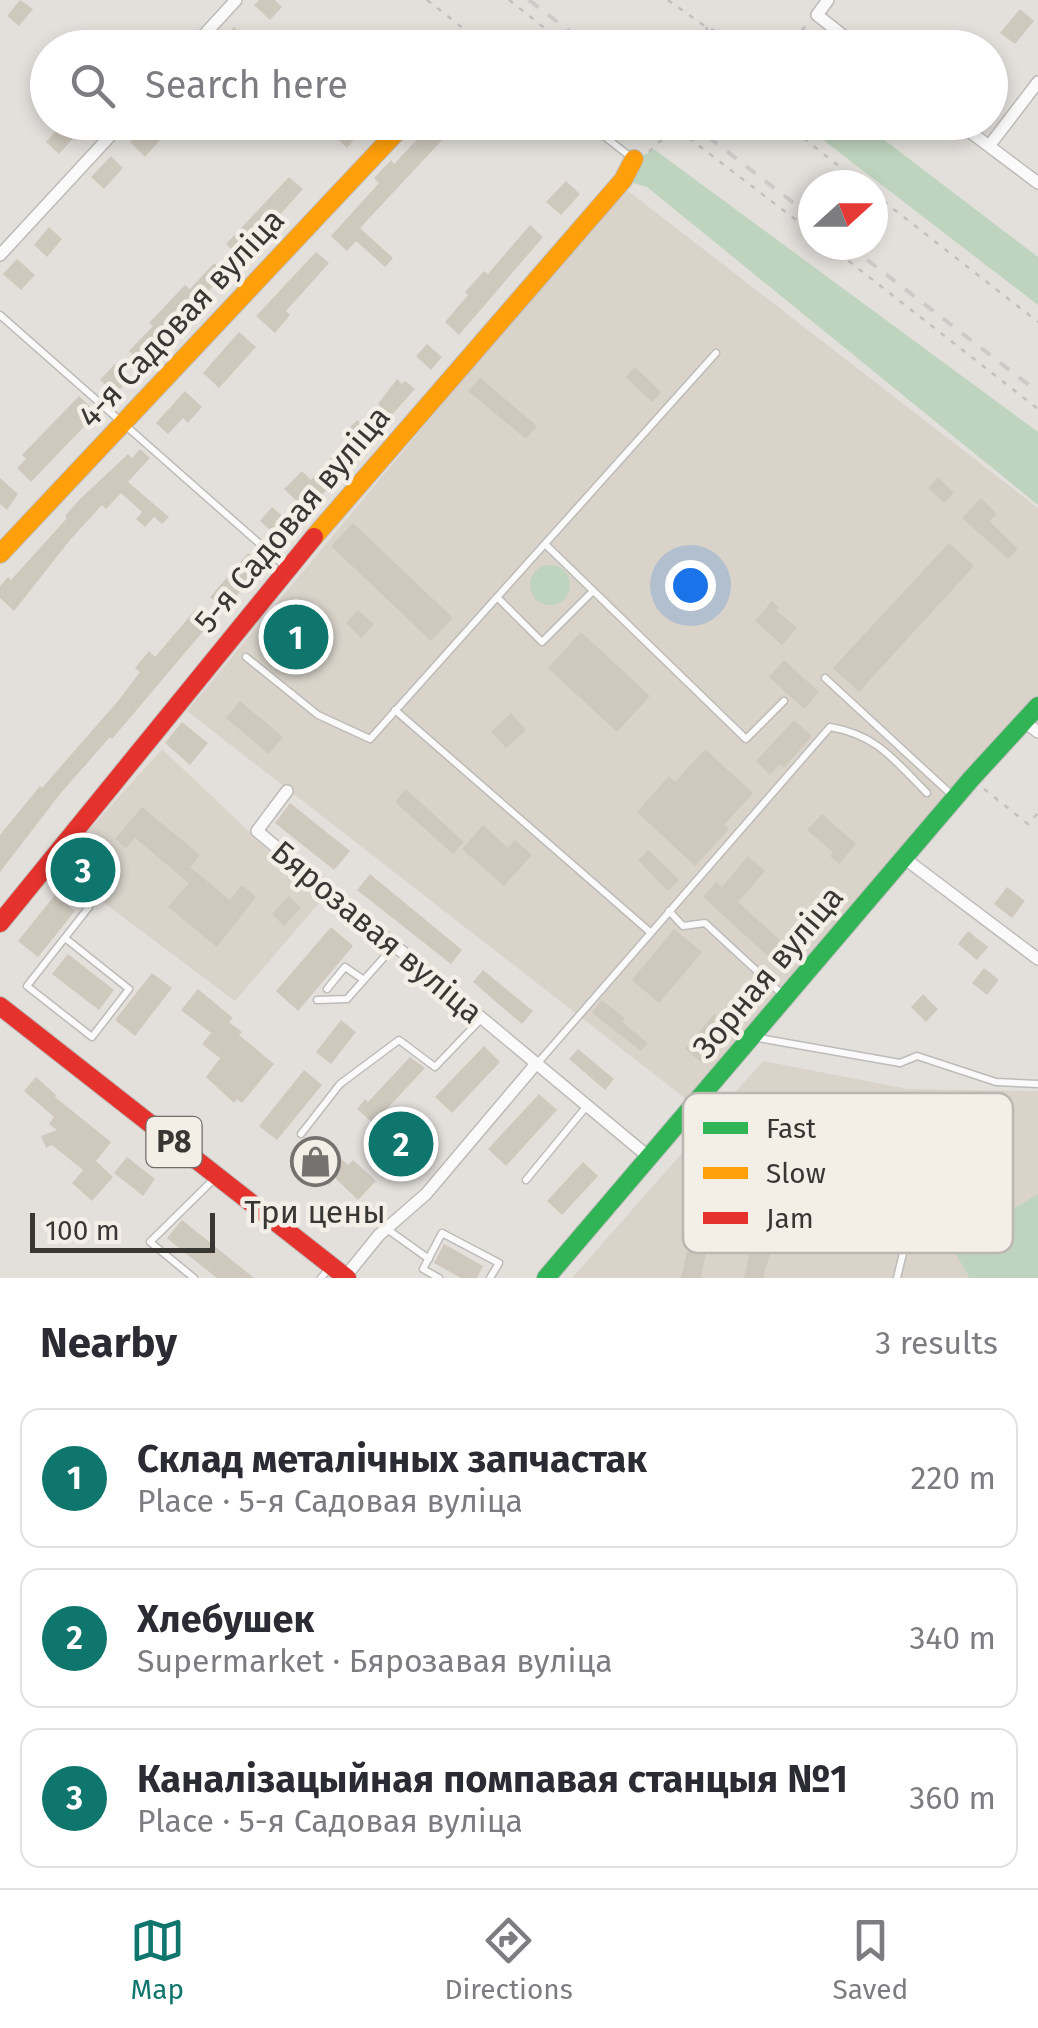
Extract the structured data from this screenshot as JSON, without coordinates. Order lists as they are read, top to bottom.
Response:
{
  "streets": {
    "street": [
      "4-я Садовая вуліца",
      "5-я Садовая вуліца",
      "Бярозавая вуліца",
      "Зорная вуліца",
      "Р8"
    ]
  },
  "crossings": [
    ["Бярозавая вуліца", "Зорная вуліца"]
  ],
  "places": {
    "shop": ["Три цены"]
  },
  "legend": ["Fast", "Slow", "Jam"],
  "scale_bar": "100 m",
  "north": "right",
  "page": {
    "search": "Search here",
    "pins": ["1", "3", "2"],
    "scale": "100 m",
    "heading": ["Nearby", "3 results"],
    "list": [
      {
        "mark": "1",
        "name": "Склад металічных запчастак",
        "note": "Place · 5-я Садовая вуліца",
        "value": "220 m"
      },
      {
        "mark": "2",
        "name": "Хлебушек",
        "note": "Supermarket · Бярозавая вуліца",
        "value": "340 m"
      },
      {
        "mark": "3",
        "name": "Каналізацыйная помпавая станцыя №1",
        "note": "Place · 5-я Садовая вуліца",
        "value": "360 m"
      }
    ],
    "nav": ["Map", "Directions", "Saved"]
  }
}
